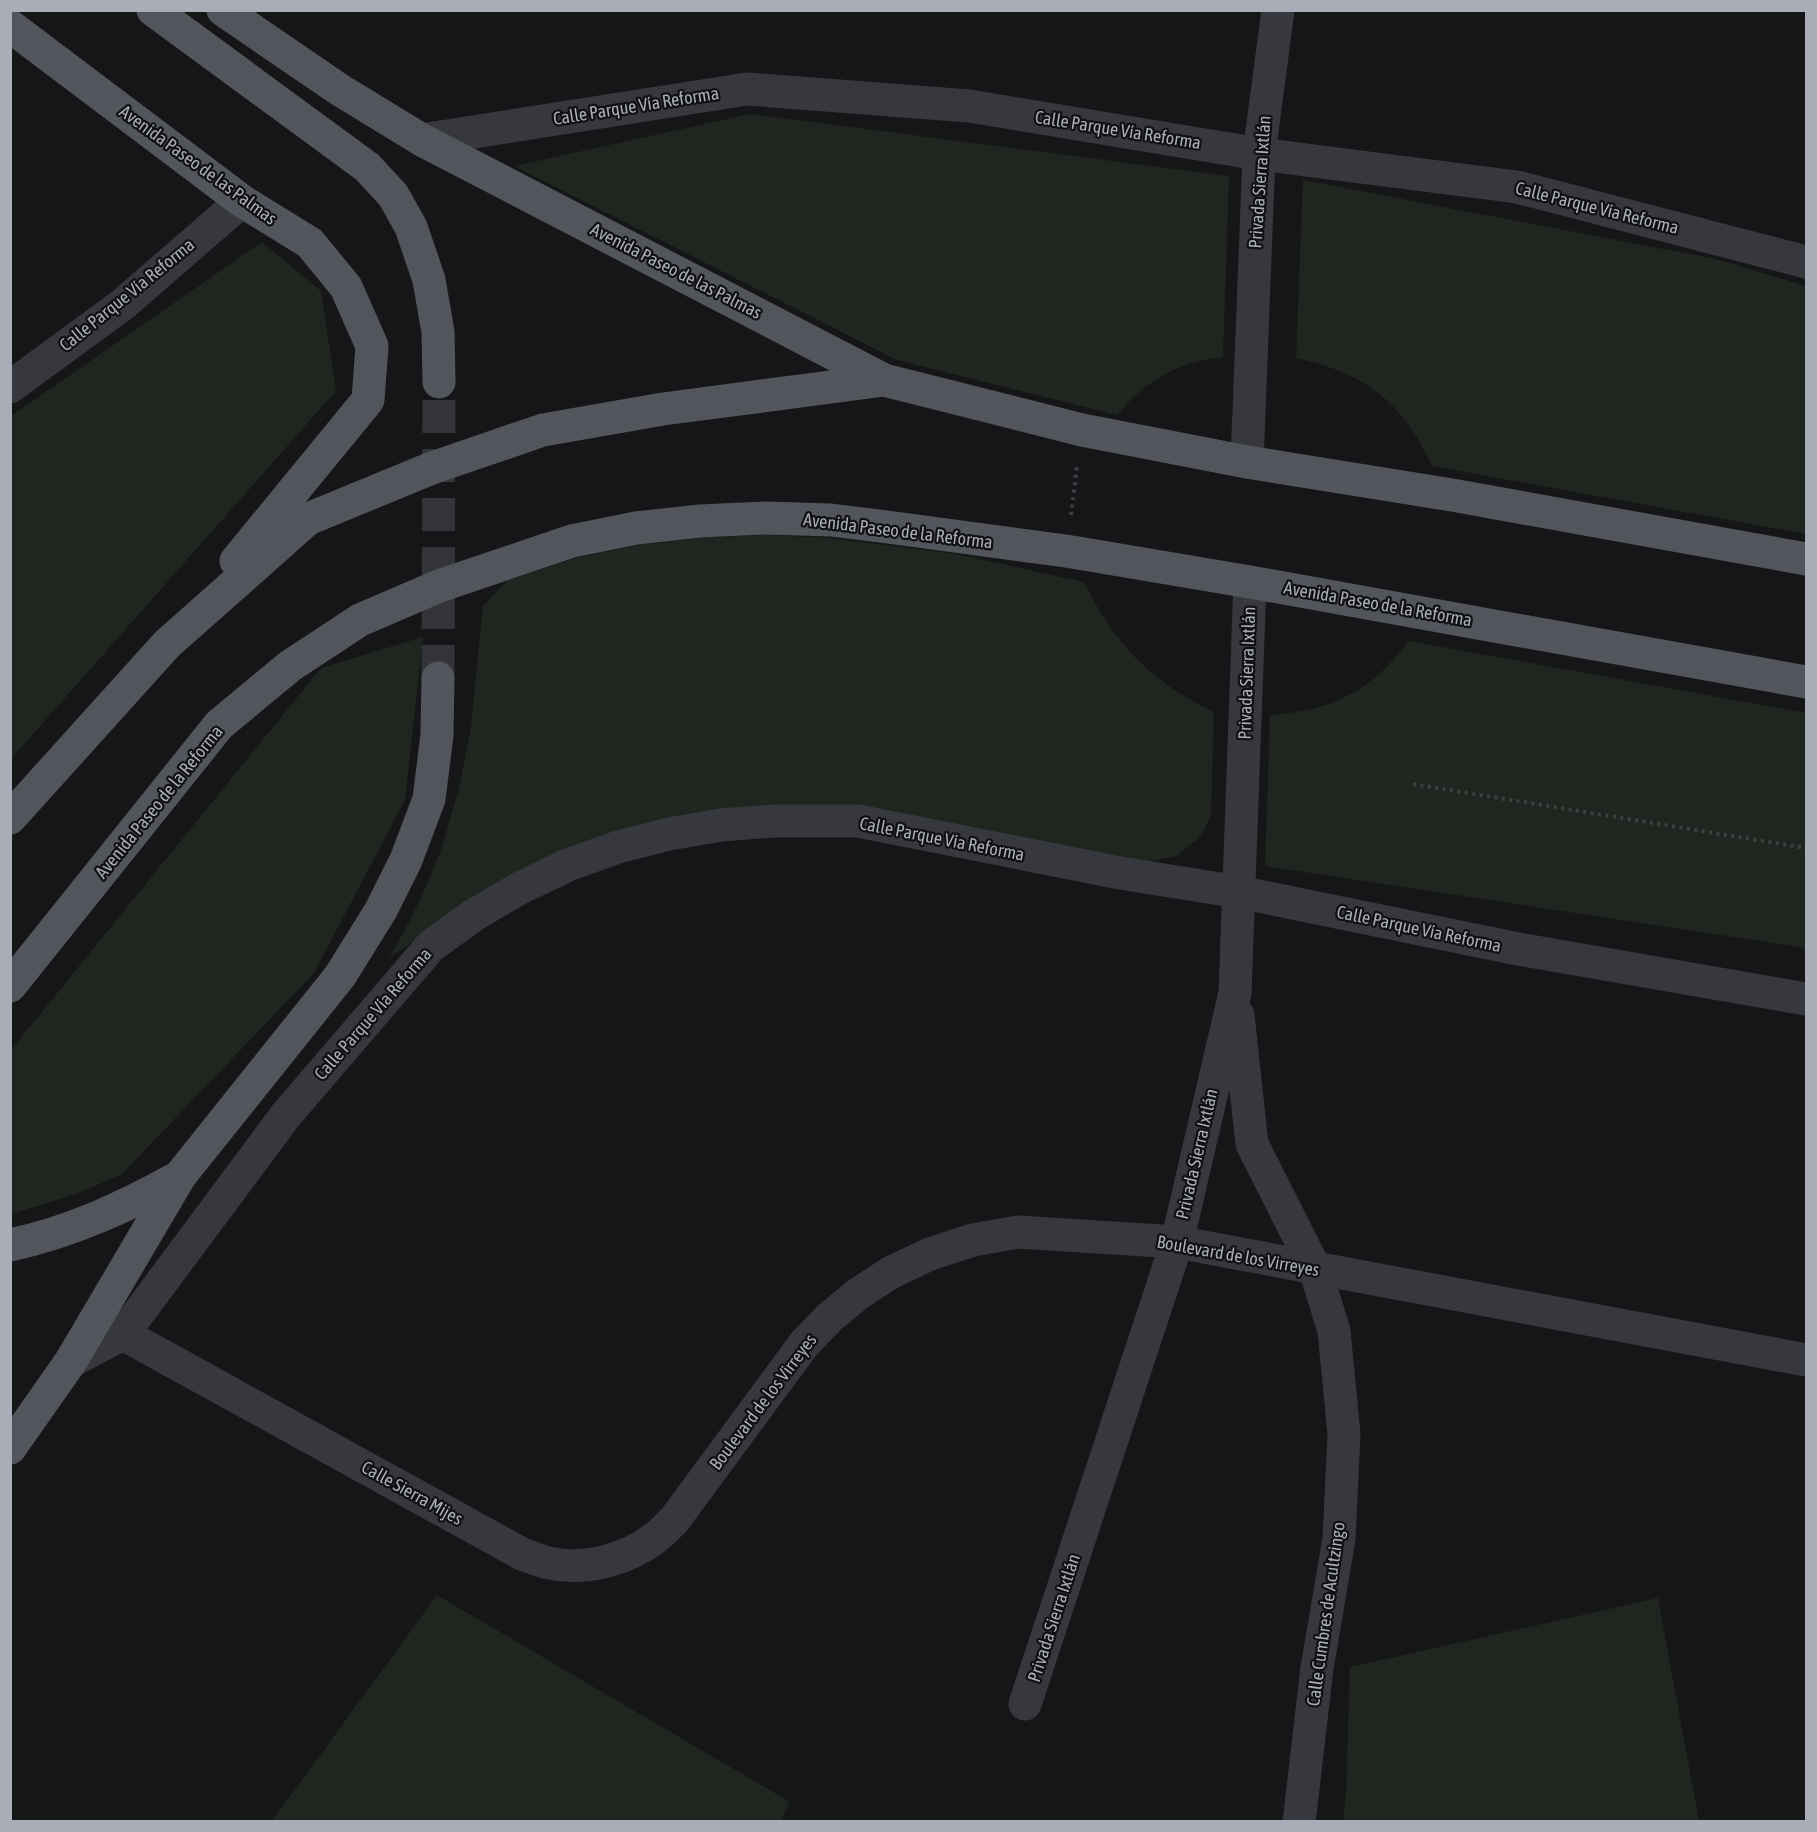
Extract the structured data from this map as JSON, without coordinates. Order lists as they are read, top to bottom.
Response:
{
  "streets": {
    "main road": ["Avenida Paseo de las Palmas", "Avenida Paseo de la Reforma"],
    "street": [
      "Calle Parque Vía Reforma",
      "Privada Sierra Ixtlán",
      "Boulevard de los Virreyes",
      "Calle Sierra Mijes",
      "Calle Cumbres de Acultzingo"
    ]
  },
  "crossings": [
    ["Calle Parque Vía Reforma", "Avenida Paseo de las Palmas"],
    ["Calle Parque Vía Reforma", "Privada Sierra Ixtlán"],
    ["Calle Parque Vía Reforma", "Calle Sierra Mijes"],
    ["Privada Sierra Ixtlán", "Avenida Paseo de la Reforma"],
    ["Privada Sierra Ixtlán", "Boulevard de los Virreyes"],
    ["Privada Sierra Ixtlán", "Calle Cumbres de Acultzingo"],
    ["Boulevard de los Virreyes", "Calle Sierra Mijes"],
    ["Boulevard de los Virreyes", "Calle Cumbres de Acultzingo"]
  ]
}
